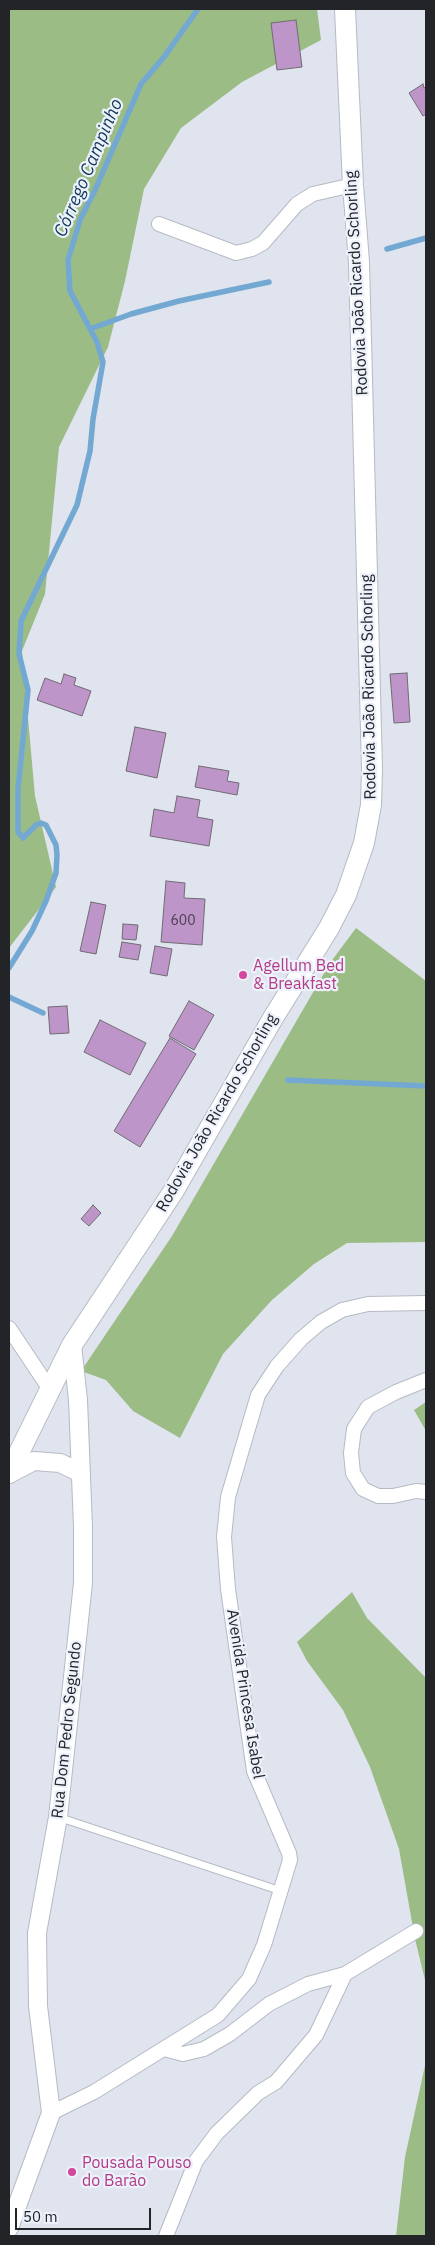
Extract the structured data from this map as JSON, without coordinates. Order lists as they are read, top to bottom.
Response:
{
  "streets": {
    "main road": ["Rodovia João Ricardo Schorling"],
    "street": ["Avenida Princesa Isabel", "Rua Dom Pedro Segundo"]
  },
  "crossings": [
    ["Rodovia João Ricardo Schorling", "Rua Dom Pedro Segundo"],
    ["Avenida Princesa Isabel", "Rua Dom Pedro Segundo"]
  ],
  "water": ["Córrego Campinho"],
  "places": ["Agellum Bed & Breakfast", "Pousada Pouso do Barão"],
  "house_numbers": ["600"],
  "scale_bar": "50 m"
}
